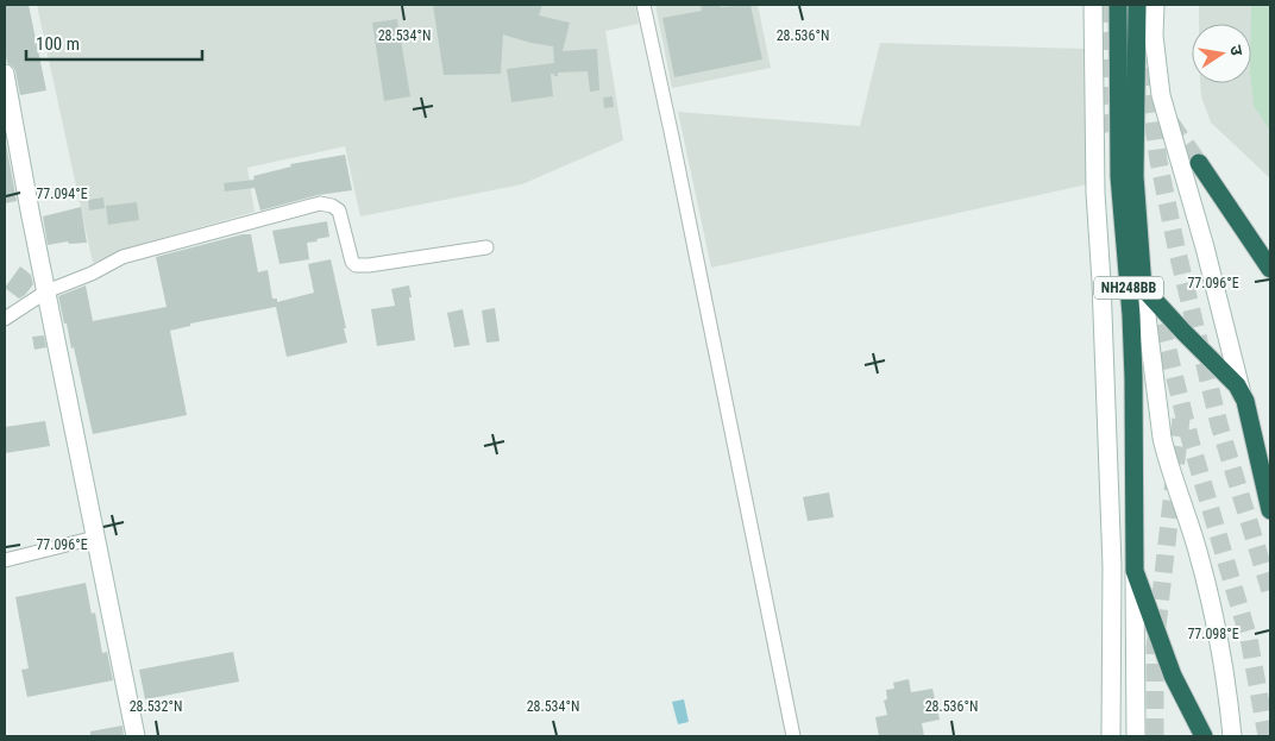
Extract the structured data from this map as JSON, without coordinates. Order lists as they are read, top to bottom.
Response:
{
  "streets": {
    "highway": ["NH248BB"]
  },
  "scale_bar": "100 m",
  "north": "right",
  "coordinates": [
    "28.534°N",
    "28.536°N",
    "77.094°E",
    "77.096°E",
    "77.098°E",
    "28.532°N"
  ]
}
